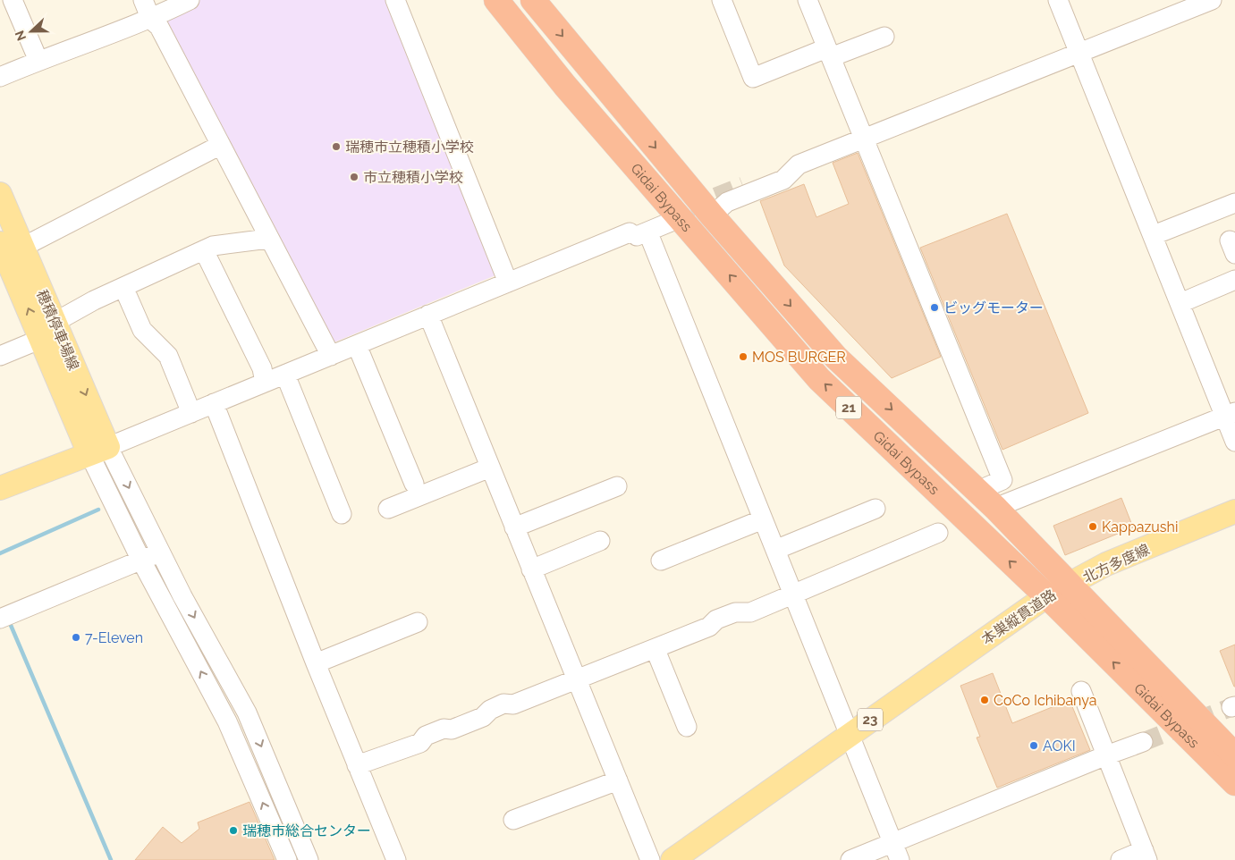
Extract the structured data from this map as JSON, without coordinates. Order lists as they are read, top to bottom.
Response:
{
  "streets": {
    "highway": ["Gidai Bypass", "21"],
    "main road": [
      "穂積停車場線",
      "北方多度線",
      "本巣縦貫道路",
      "23"
    ]
  },
  "crossings": [
    ["Gidai Bypass", "北方多度線"],
    ["Gidai Bypass", "本巣縦貫道路"],
    ["北方多度線", "本巣縦貫道路"]
  ],
  "places": [
    "瑞穂市立穂積小学校",
    "市立穂積小学校",
    "ビッグモーター",
    "MOS BURGER",
    "Kappazushi",
    "7-Eleven",
    "CoCo Ichibanya",
    "AOKI",
    "瑞穂市総合センター"
  ],
  "north": "left"
}
